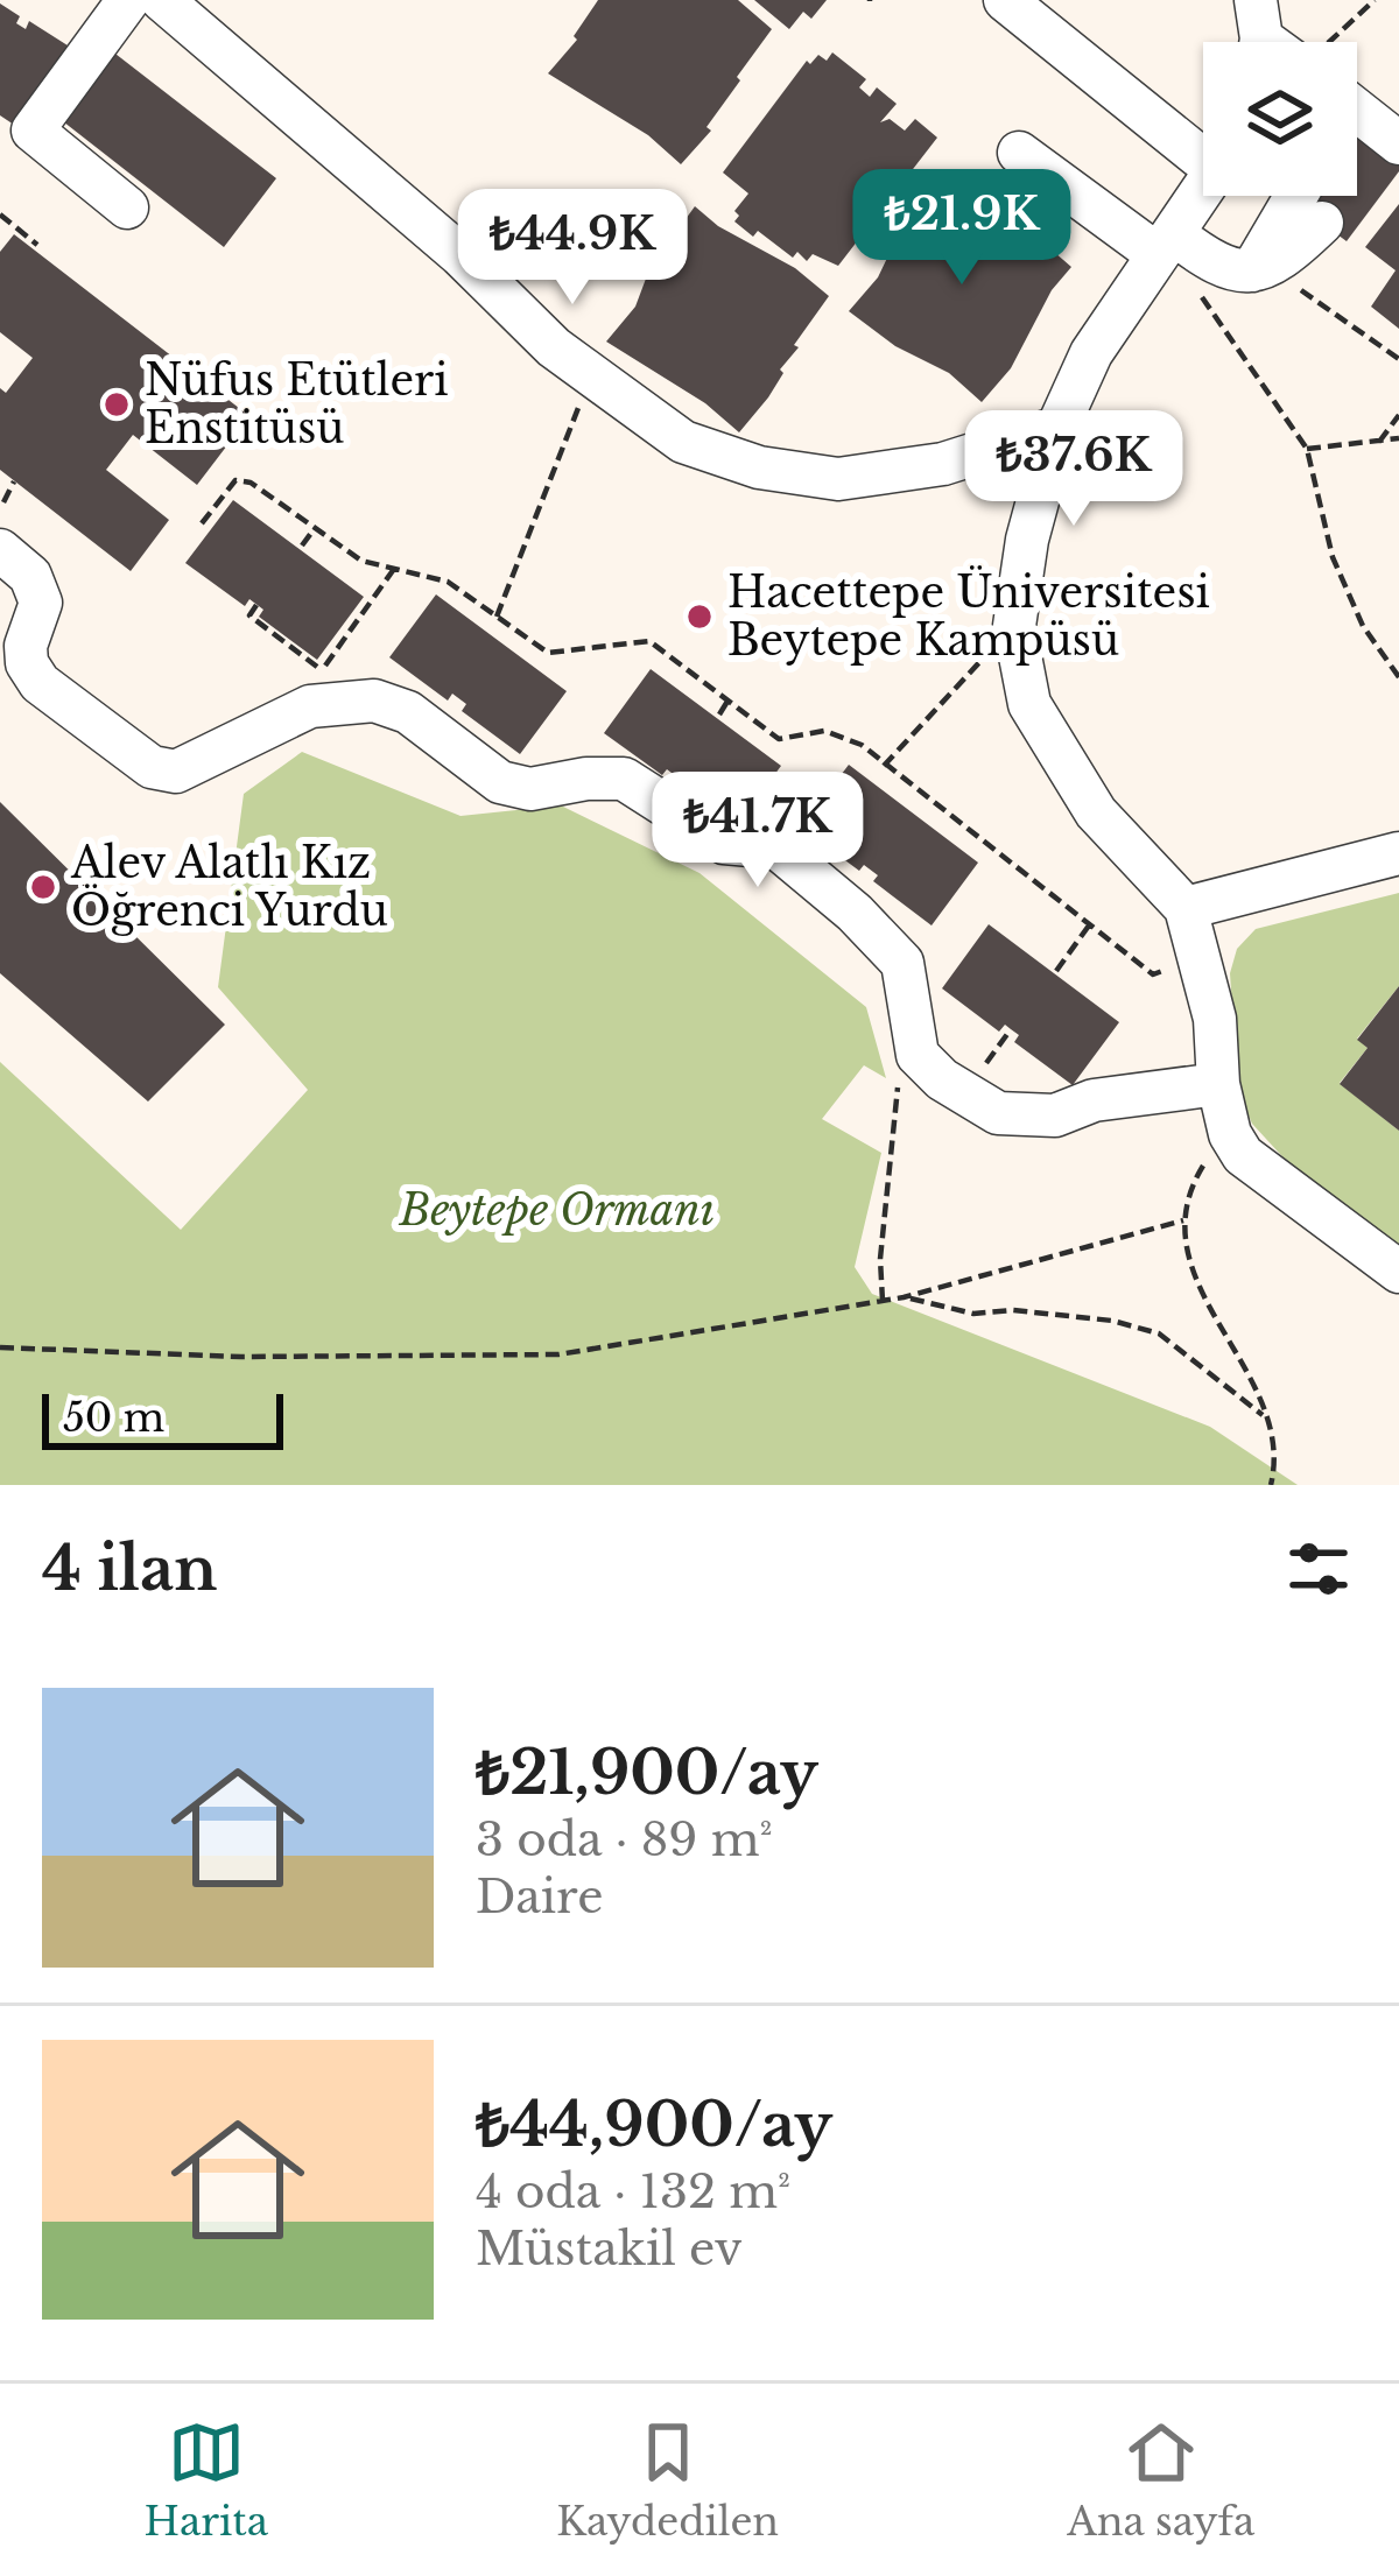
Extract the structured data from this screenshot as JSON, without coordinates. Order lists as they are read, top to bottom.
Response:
{
  "parks": ["Beytepe Ormanı"],
  "places": ["Nüfus Etütleri Enstitüsü", "Hacettepe Üniversitesi Beytepe Kampüsü", "Alev Alatlı Kız Öğrenci Yurdu"],
  "scale_bar": "50 m",
  "page": {
    "price": [
      "₺21.9K",
      "₺44.9K",
      "₺37.6K",
      "₺41.7K"
    ],
    "scale": "50 m",
    "heading": "4 ilan",
    "list": [
      {
        "name": "₺21,900/ay",
        "note": "3 oda · 89 m² · Daire"
      },
      {
        "name": "₺44,900/ay",
        "note": "4 oda · 132 m² · Müstakil ev"
      }
    ],
    "tabs": ["Harita", "Kaydedilen", "Ana sayfa"]
  }
}
